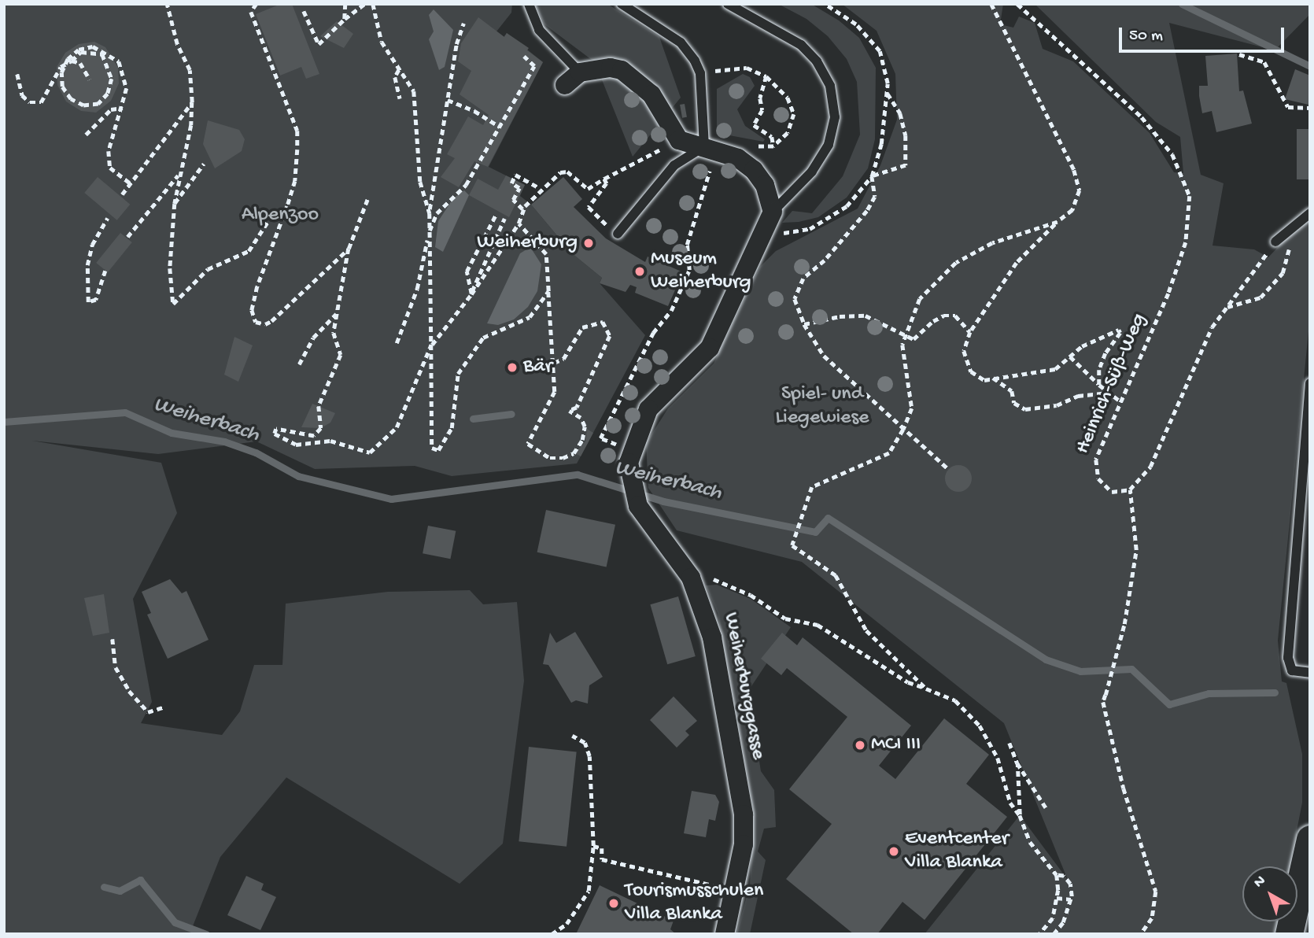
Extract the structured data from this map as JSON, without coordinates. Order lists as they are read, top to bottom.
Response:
{
  "streets": {
    "street": ["Weiherburggasse"],
    "path": ["Heinrich-Süß-Weg"]
  },
  "water": ["Weiherbach"],
  "parks": ["Alpenzoo", "Spiel- und Liegewiese"],
  "places": [
    "Weiherburg",
    "Museum Weiherburg",
    "Bär",
    "MCI III",
    "Eventcenter Villa Blanka",
    "Tourismusschulen Villa Blanka"
  ],
  "scale_bar": "50 m",
  "north": "top left"
}
